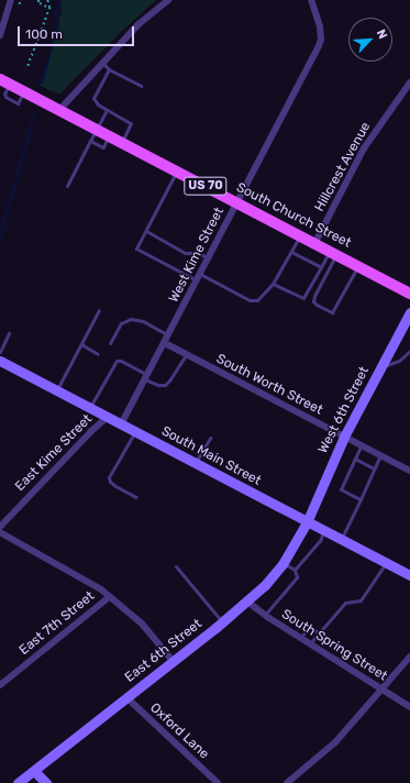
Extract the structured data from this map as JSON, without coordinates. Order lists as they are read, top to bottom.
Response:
{
  "streets": {
    "main road": ["US 70", "South Church Street"],
    "street": [
      "Hillcrest Avenue",
      "West Kime Street",
      "South Worth Street",
      "West 6th Street",
      "East Kime Street",
      "South Main Street",
      "East 7th Street",
      "South Spring Street",
      "East 6th Street",
      "Oxford Lane"
    ]
  },
  "crossings": [
    ["Hillcrest Avenue", "South Church Street"],
    ["South Church Street", "West Kime Street"],
    ["West Kime Street", "South Worth Street"],
    ["West Kime Street", "South Main Street"],
    ["South Worth Street", "West 6th Street"],
    ["West 6th Street", "South Main Street"],
    ["West 6th Street", "East 6th Street"],
    ["East Kime Street", "South Main Street"],
    ["South Main Street", "East 6th Street"],
    ["South Spring Street", "East 6th Street"],
    ["East 6th Street", "Oxford Lane"]
  ],
  "scale_bar": "100 m",
  "north": "top right"
}
